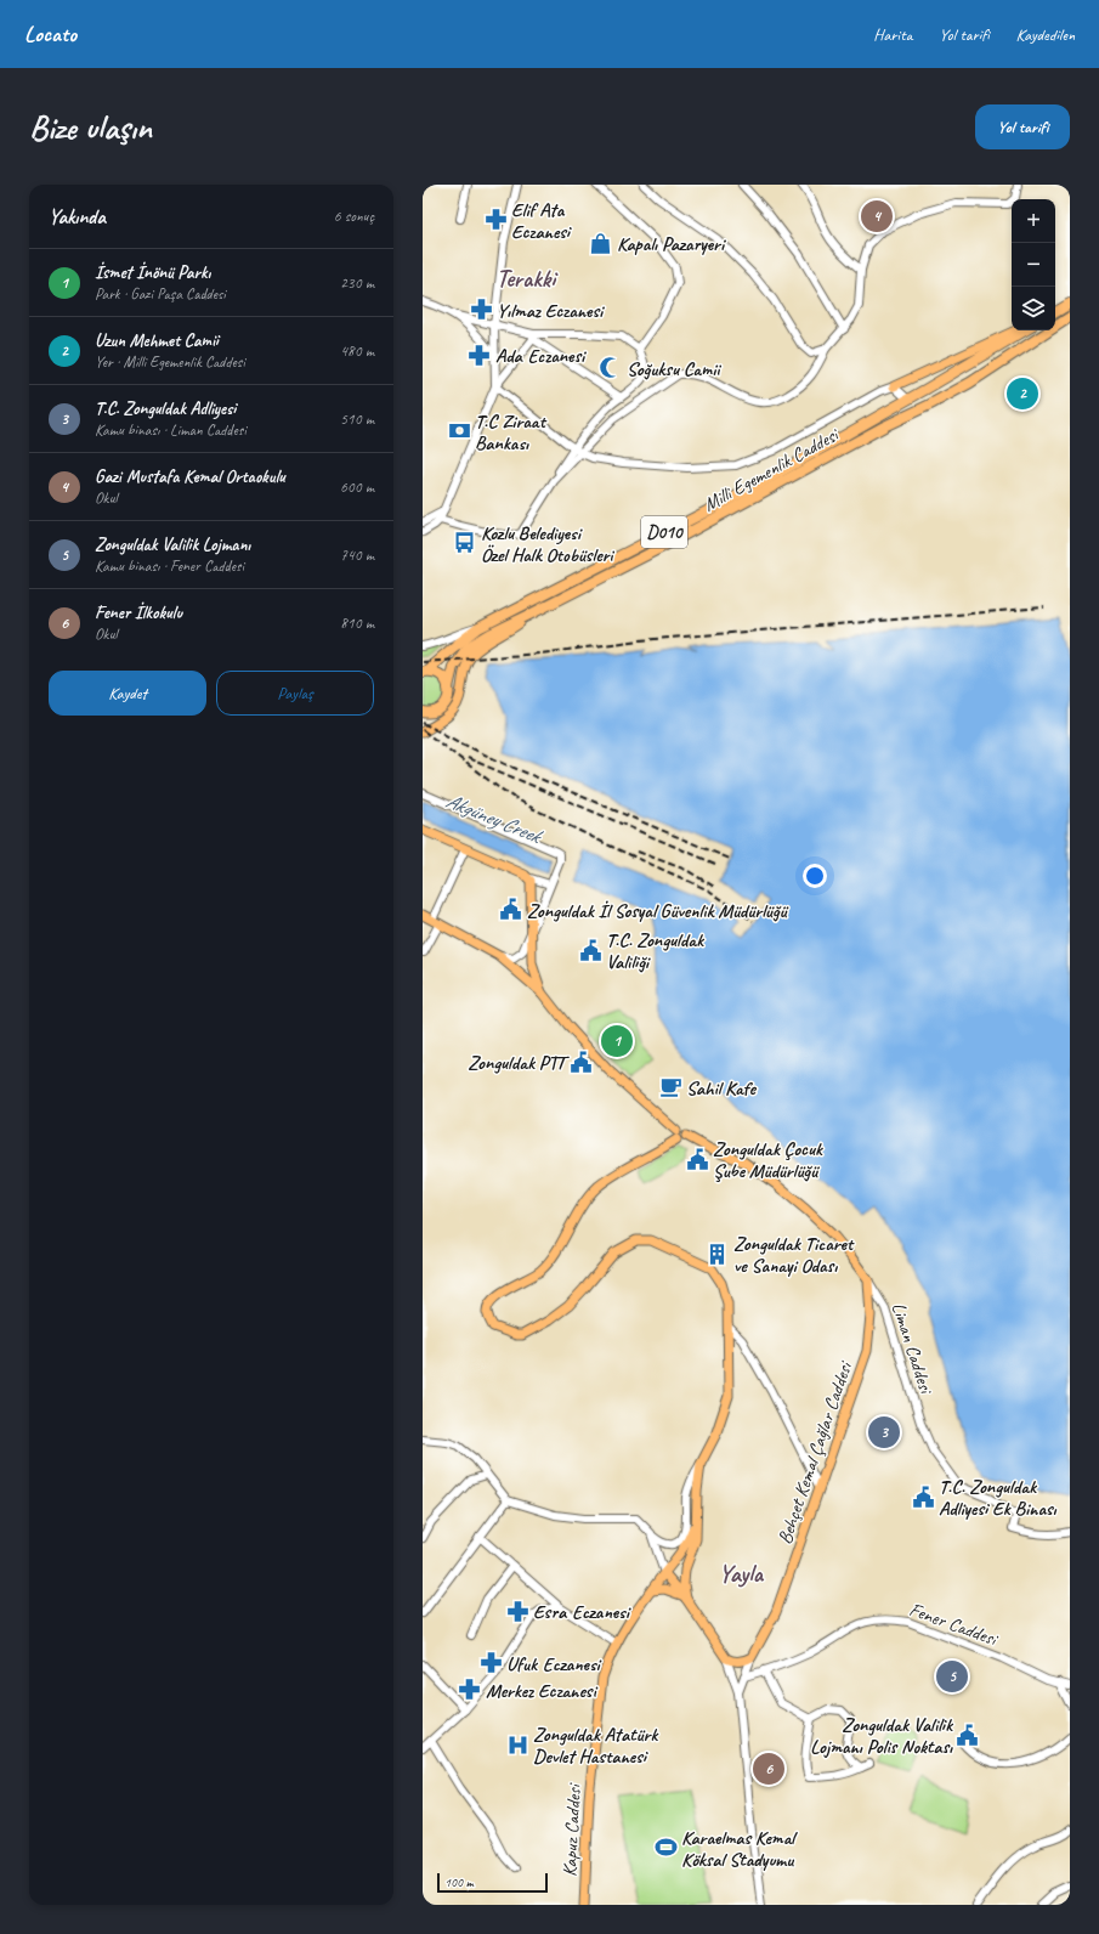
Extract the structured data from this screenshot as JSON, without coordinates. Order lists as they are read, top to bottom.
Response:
{
  "streets": {
    "highway": ["Milli Egemenlik Caddesi", "D010"],
    "main road": ["Liman Caddesi", "Behçet Kemal Çağlar Caddesi", "Kapuz Caddesi"],
    "street": ["Fener Caddesi"]
  },
  "crossings": [
    ["Liman Caddesi", "Behçet Kemal Çağlar Caddesi"]
  ],
  "districts": ["Terakki", "Yayla"],
  "water": ["Akgüney Creek"],
  "places": {
    "pharmacy": [
      "Elif Ata Eczanesi",
      "Yılmaz Eczanesi",
      "Ada Eczanesi",
      "Esra Eczanesi",
      "Ufuk Eczanesi",
      "Merkez Eczanesi"
    ],
    "shop": ["Kapalı Pazaryeri"],
    "mosque": ["Soğuksu Camii"],
    "bank": ["T.C Ziraat Bankası"],
    "bus stop": ["Kozlu Belediyesi Özel Halk Otobüsleri"],
    "public building": [
      "Zonguldak İl Sosyal Güvenlik Müdürlüğü",
      "T.C. Zonguldak Valiliği",
      "Zonguldak PTT",
      "Zonguldak Çocuk Şube Müdürlüğü",
      "T.C. Zonguldak Adliyesi Ek Binası",
      "Zonguldak Valilik Lojmanı Polis Noktası"
    ],
    "cafe": ["Sahil Kafe"],
    "building": ["Zonguldak Ticaret ve Sanayi Odası"],
    "hospital": ["Zonguldak Atatürk Devlet Hastanesi"],
    "sports": ["Karaelmas Kemal Köksal Stadyumu"]
  },
  "scale_bar": "100 m",
  "page": {
    "header": "Locato",
    "nav": ["Harita", "Yol tarifi", "Kaydedilen"],
    "buttons": [
      "Yol tarifi",
      ["Kaydet", "Paylaş"]
    ],
    "title": "Bize ulaşın",
    "heading": ["Yakında", "6 sonuç"],
    "pins": [
      "4",
      "2",
      "1",
      "3",
      "5",
      "6"
    ],
    "map_buttons": ["+", "−"],
    "list": [
      {
        "mark": "1",
        "name": "İsmet İnönü Parkı",
        "note": "Park · Gazi Paşa Caddesi",
        "value": "230 m"
      },
      {
        "mark": "2",
        "name": "Uzun Mehmet Camii",
        "note": "Yer · Milli Egemenlik Caddesi",
        "value": "480 m"
      },
      {
        "mark": "3",
        "name": "T.C. Zonguldak Adliyesi",
        "note": "Kamu binası · Liman Caddesi",
        "value": "510 m"
      },
      {
        "mark": "4",
        "name": "Gazi Mustafa Kemal Ortaokulu",
        "note": "Okul",
        "value": "600 m"
      },
      {
        "mark": "5",
        "name": "Zonguldak Valilik Lojmanı",
        "note": "Kamu binası · Fener Caddesi",
        "value": "740 m"
      },
      {
        "mark": "6",
        "name": "Fener İlkokulu",
        "note": "Okul",
        "value": "810 m"
      }
    ],
    "scale": "100 m"
  }
}
